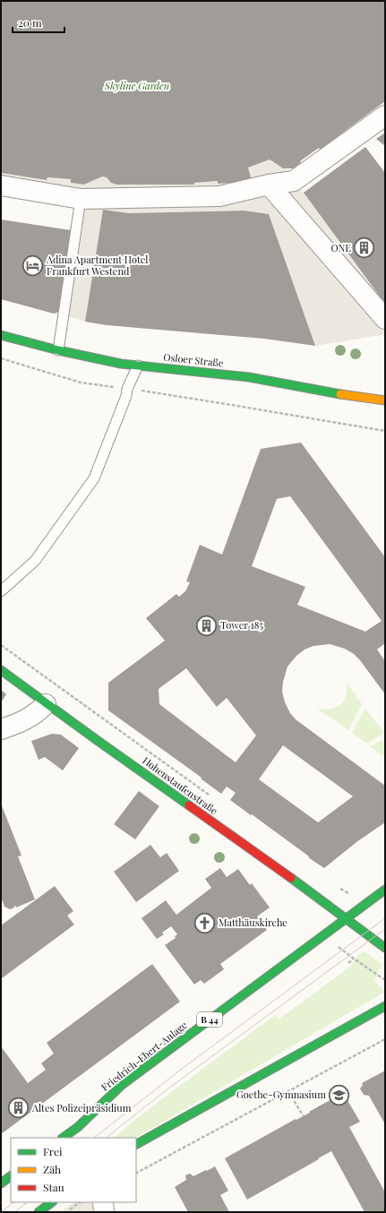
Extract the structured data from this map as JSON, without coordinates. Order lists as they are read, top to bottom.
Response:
{
  "streets": {
    "main road": [
      "Osloer Straße",
      "Hohenstaufenstraße",
      "B 44",
      "Friedrich-Ebert-Anlage"
    ]
  },
  "crossings": [
    ["Hohenstaufenstraße", "Friedrich-Ebert-Anlage"]
  ],
  "parks": ["Skyline Garden"],
  "places": {
    "building": ["ONE", "Tower 185", "Altes Polizeipräsidium"],
    "hotel": ["Adina Apartment Hotel Frankfurt Westend"],
    "church": ["Matthäuskirche"],
    "school or university": ["Goethe-Gymnasium"]
  },
  "legend": ["Frei", "Zäh", "Stau"],
  "scale_bar": "20 m"
}
